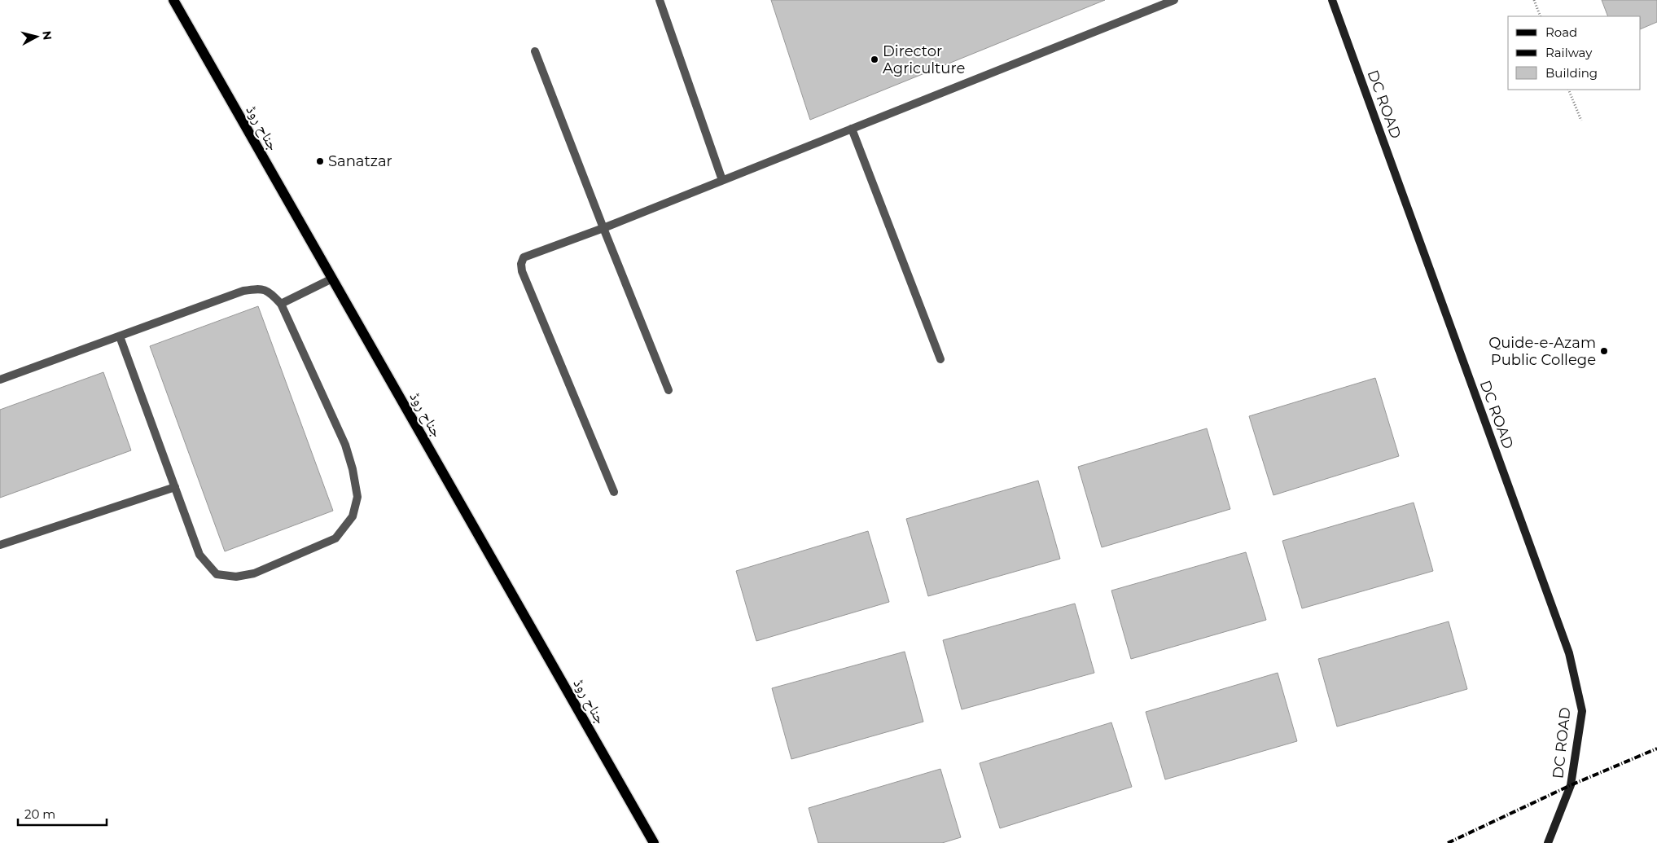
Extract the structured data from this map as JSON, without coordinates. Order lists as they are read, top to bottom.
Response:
{
  "streets": {
    "main road": ["DC ROAD", "جناح روڈ"]
  },
  "places": ["Director Agriculture", "Sanatzar", "Quide-e-Azam Public College"],
  "legend": ["Road", "Railway", "Building"],
  "scale_bar": "20 m",
  "north": "right"
}
